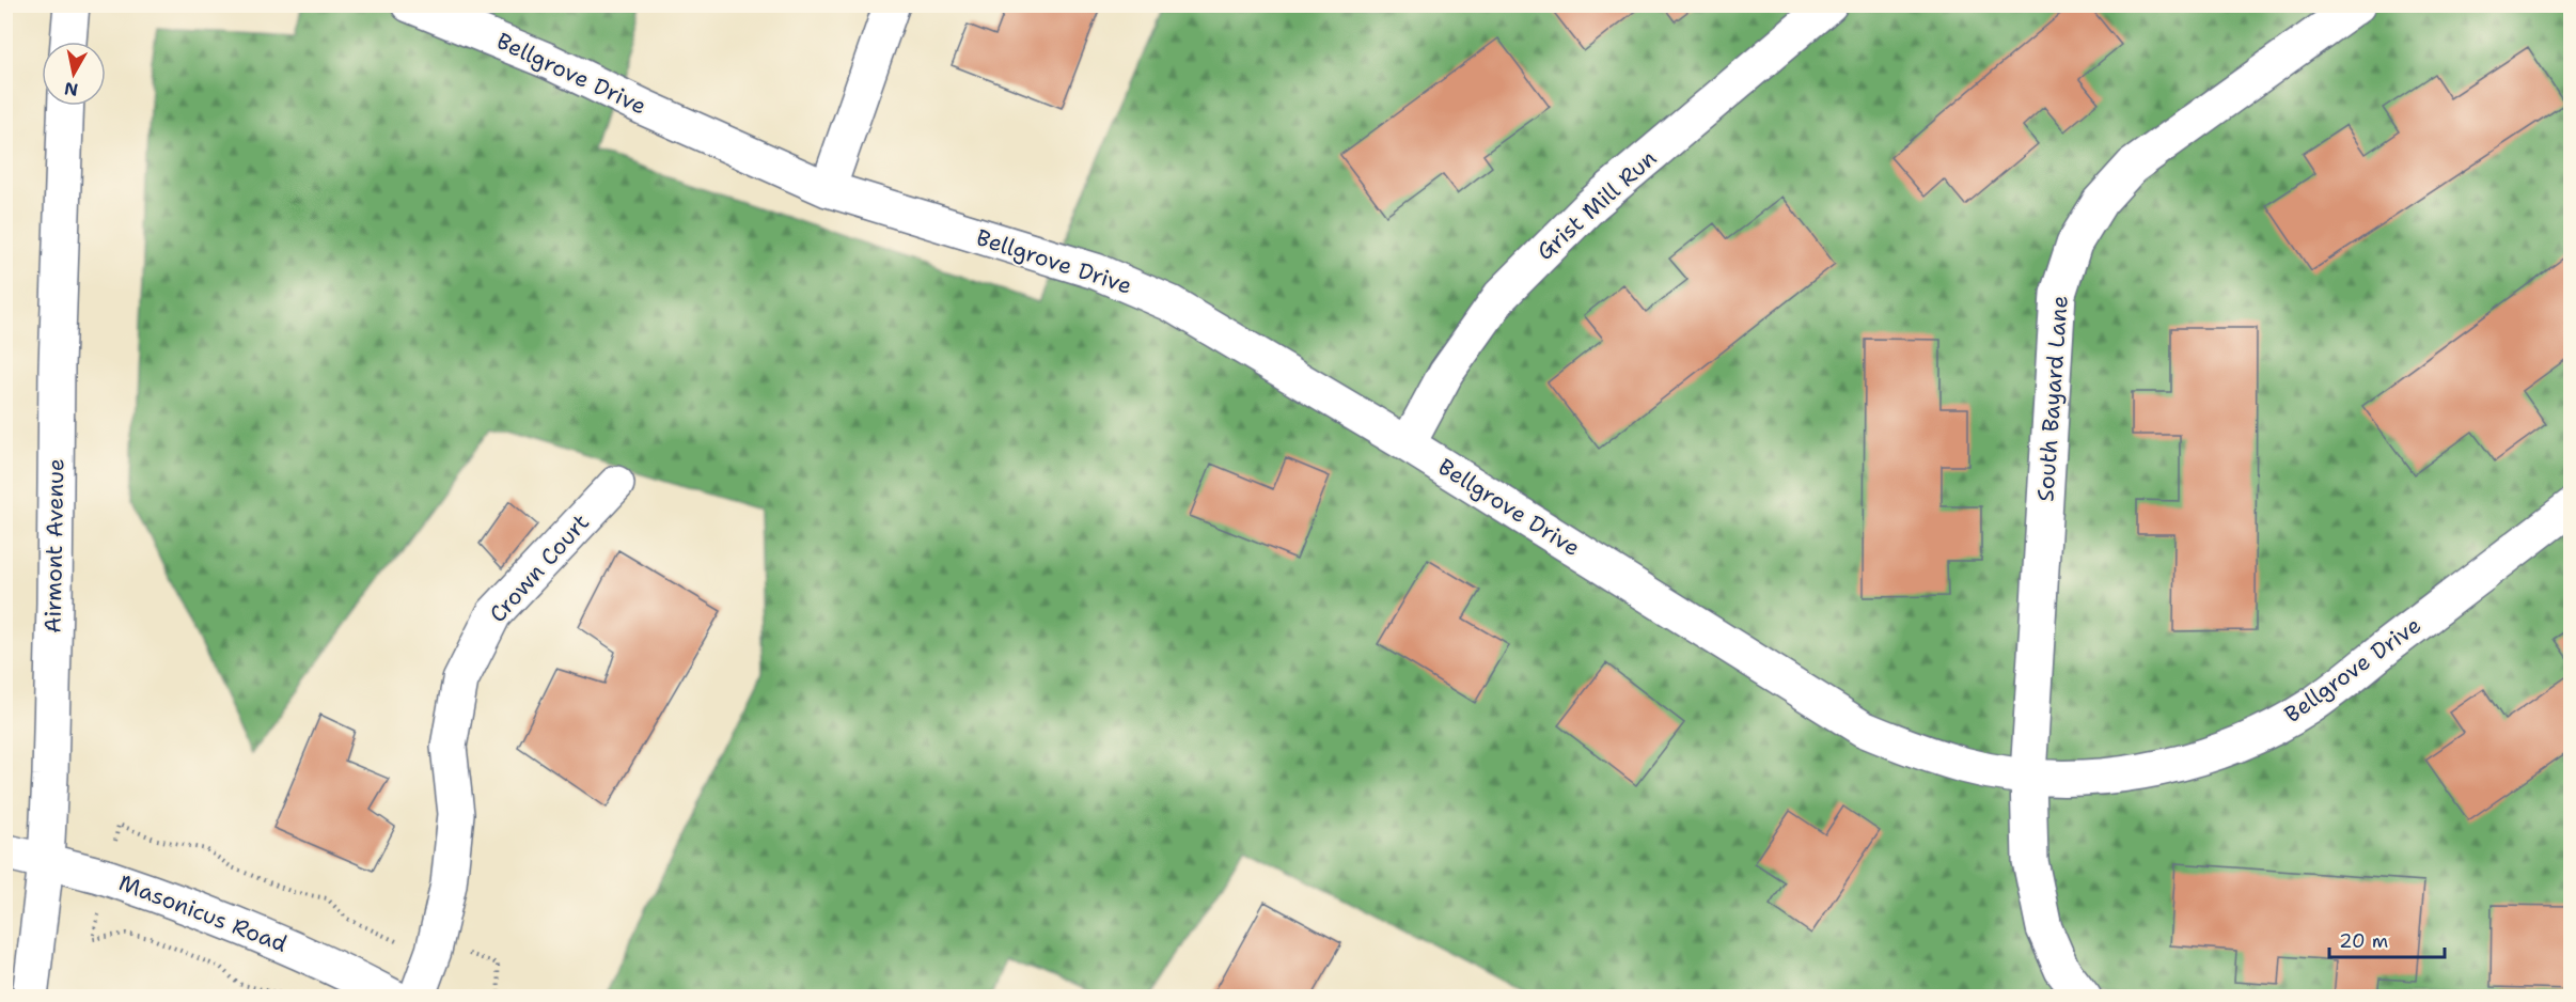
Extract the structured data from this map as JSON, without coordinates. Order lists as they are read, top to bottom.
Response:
{
  "streets": {
    "street": [
      "Bellgrove Drive",
      "Grist Mill Run",
      "South Bayard Lane",
      "Airmont Avenue",
      "Crown Court",
      "Masonicus Road"
    ]
  },
  "crossings": [
    ["Bellgrove Drive", "Grist Mill Run"],
    ["Bellgrove Drive", "South Bayard Lane"],
    ["Airmont Avenue", "Masonicus Road"]
  ],
  "scale_bar": "20 m",
  "north": "bottom"
}
